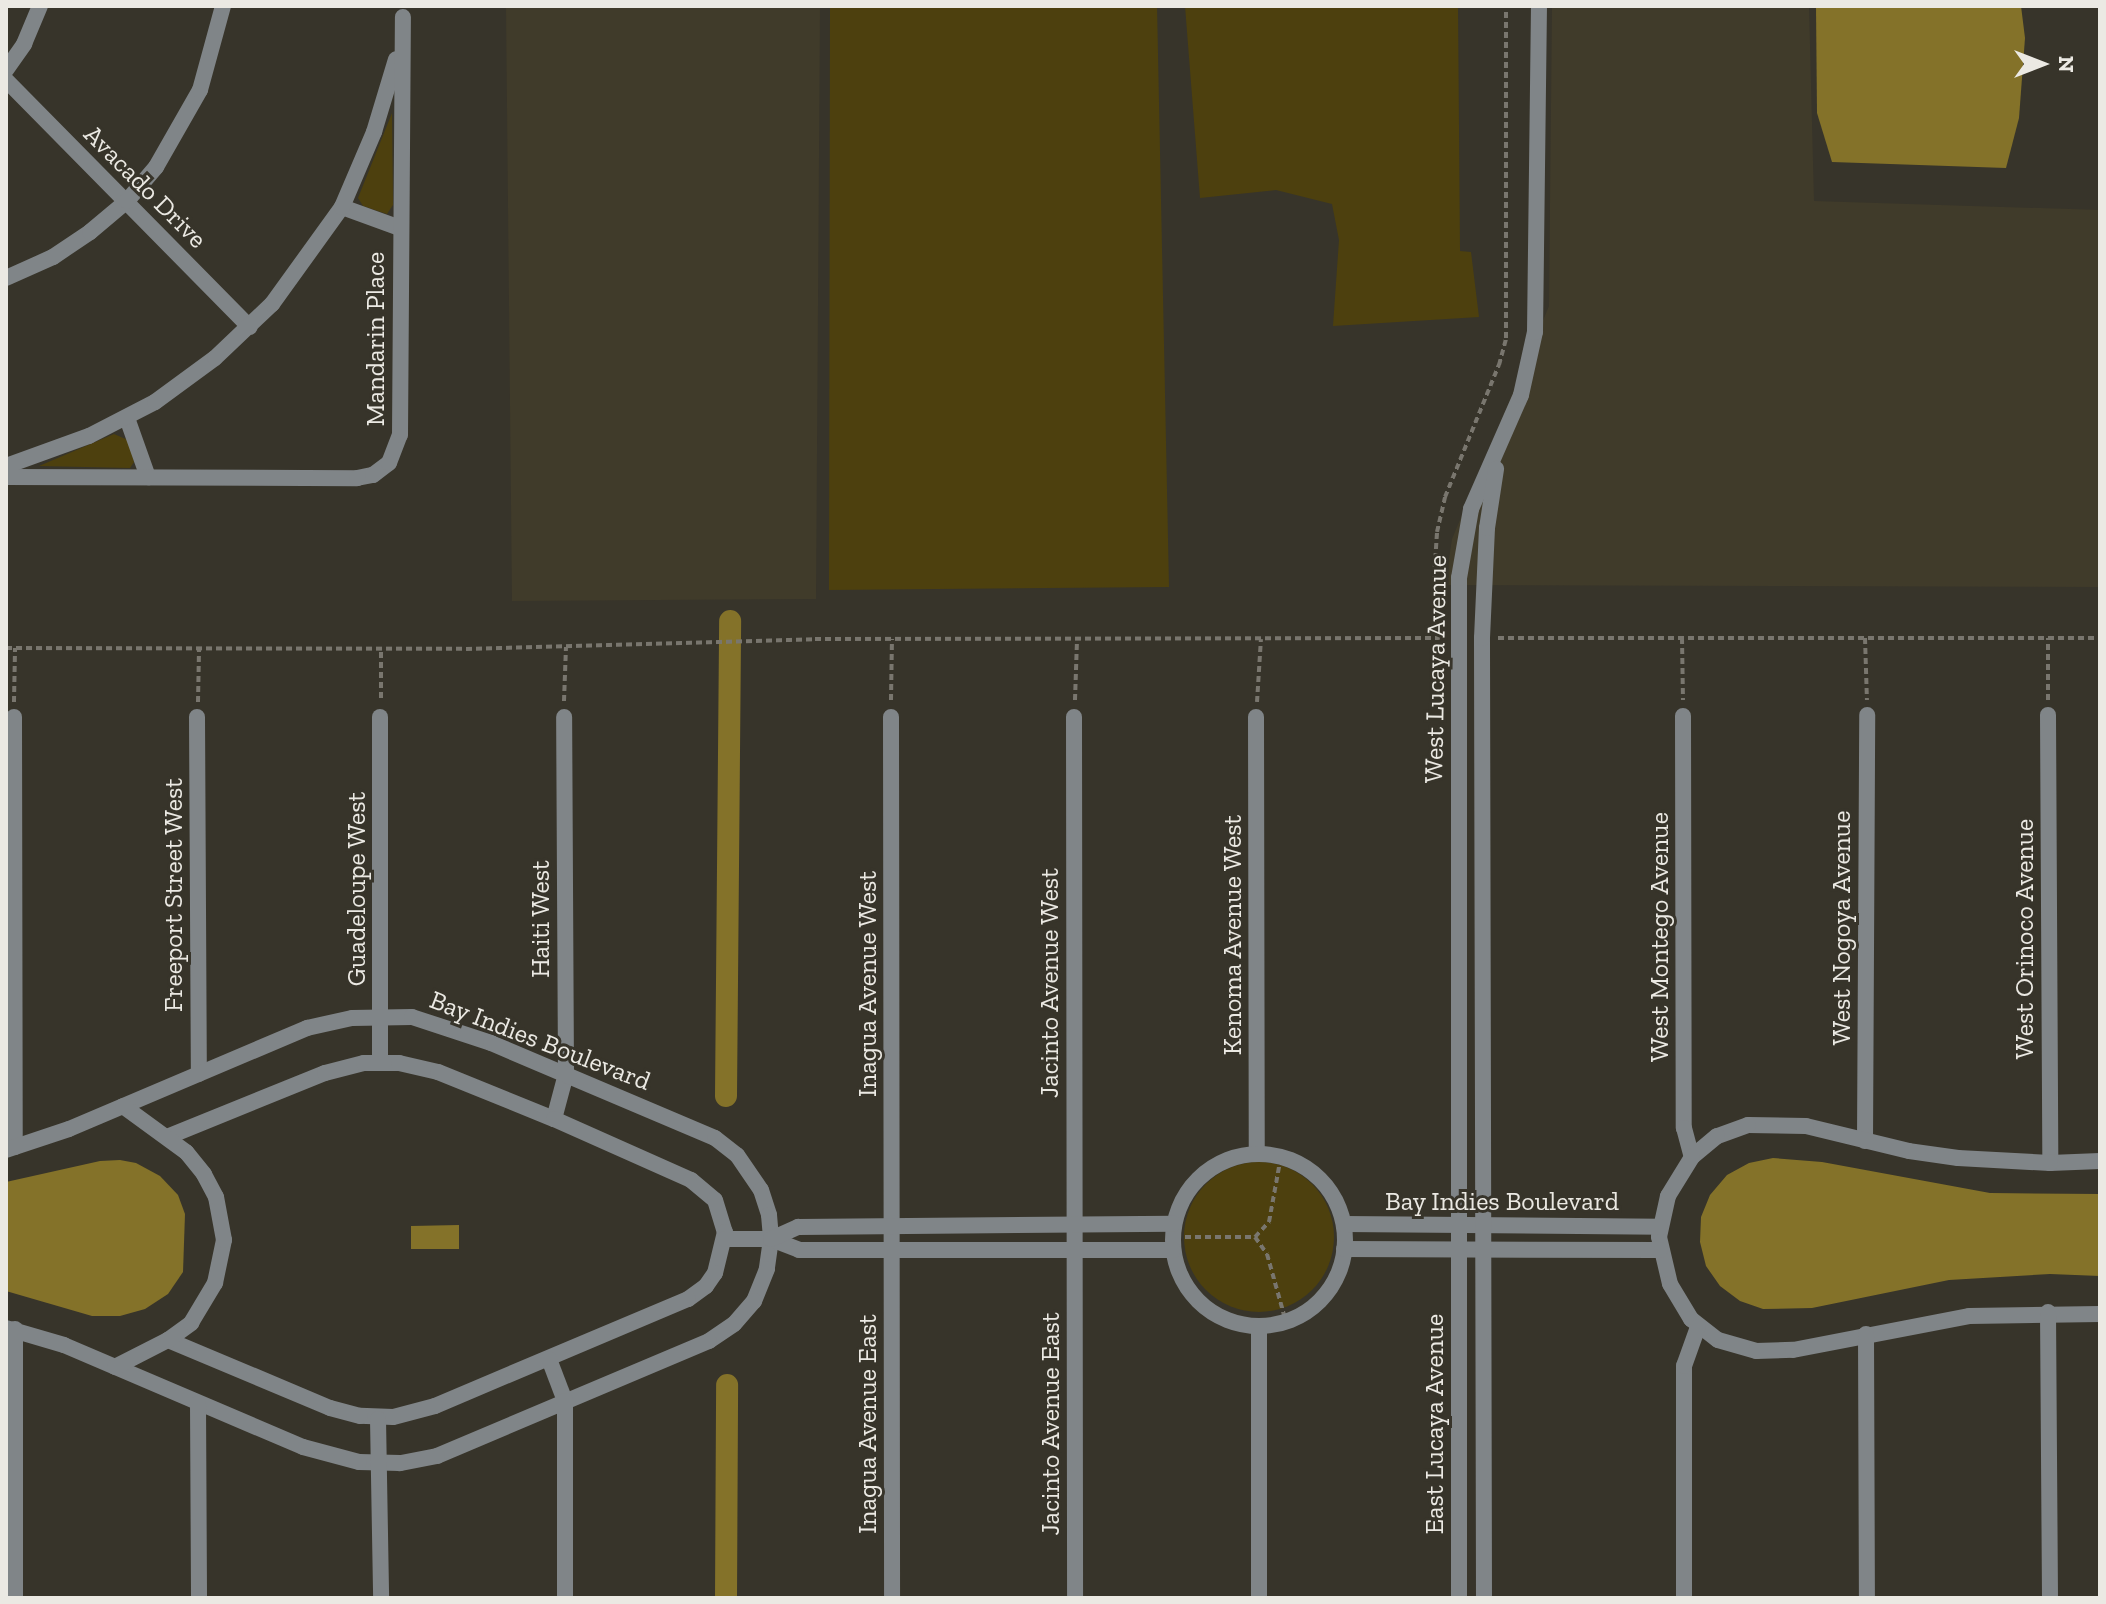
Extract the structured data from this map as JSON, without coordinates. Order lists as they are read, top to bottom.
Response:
{
  "streets": {
    "street": [
      "Avacado Drive",
      "Mandarin Place",
      "West Lucaya Avenue",
      "Guadeloupe West",
      "Freeport Street West",
      "Haiti West",
      "West Nogoya Avenue",
      "Kenoma Avenue West",
      "West Montego Avenue",
      "West Orinoco Avenue",
      "Jacinto Avenue West",
      "Inagua Avenue West",
      "Bay Indies Boulevard",
      "Inagua Avenue East",
      "Jacinto Avenue East",
      "East Lucaya Avenue"
    ]
  },
  "crossings": [
    ["West Lucaya Avenue", "Bay Indies Boulevard"],
    ["West Lucaya Avenue", "East Lucaya Avenue"],
    ["Guadeloupe West", "Bay Indies Boulevard"],
    ["Freeport Street West", "Bay Indies Boulevard"],
    ["Haiti West", "Bay Indies Boulevard"],
    ["Jacinto Avenue West", "Jacinto Avenue East"],
    ["Inagua Avenue West", "Inagua Avenue East"],
    ["Bay Indies Boulevard", "East Lucaya Avenue"]
  ],
  "north": "right"
}
